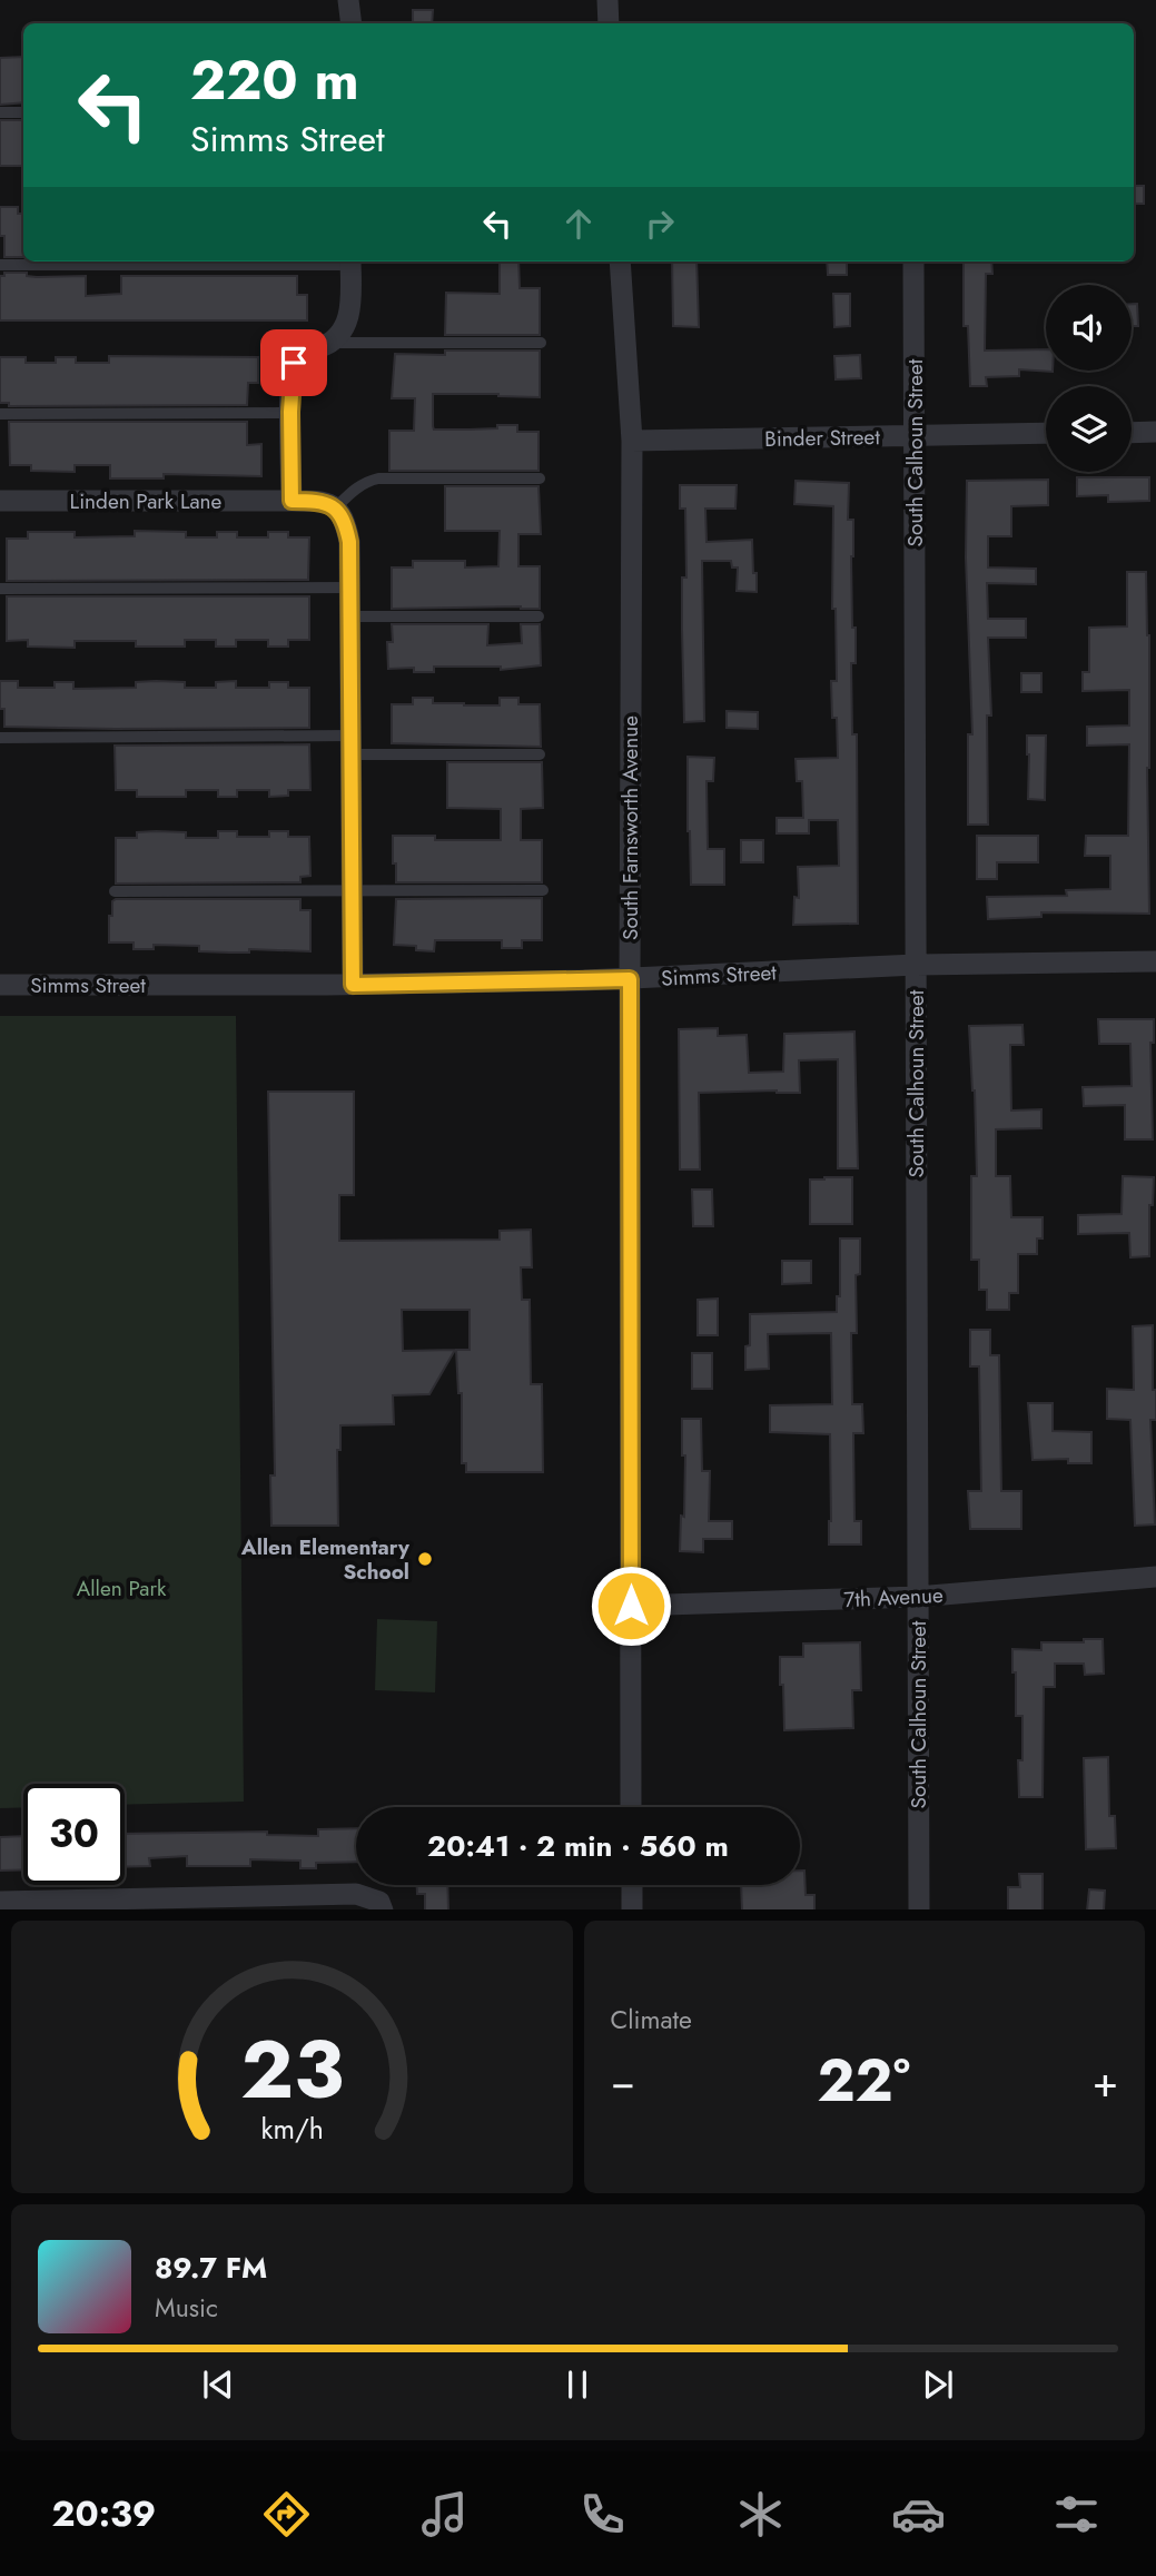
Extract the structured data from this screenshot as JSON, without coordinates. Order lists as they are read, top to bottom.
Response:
{
  "streets": {
    "street": [
      "Binder Street",
      "South Calhoun Street",
      "Linden Park Lane",
      "South Farnsworth Avenue",
      "Simms Street",
      "7th Avenue"
    ]
  },
  "crossings": [
    ["Binder Street", "South Calhoun Street"],
    ["Binder Street", "South Farnsworth Avenue"],
    ["South Calhoun Street", "Simms Street"],
    ["South Calhoun Street", "7th Avenue"],
    ["South Farnsworth Avenue", "Simms Street"],
    ["South Farnsworth Avenue", "7th Avenue"]
  ],
  "parks": ["Allen Park"],
  "places": ["Allen Elementary School"],
  "page": {
    "turn": ["220 m", "Simms Street"],
    "limit": "30",
    "trip": "20:41 · 2 min · 560 m",
    "tile": "Climate",
    "heat": ["−", "22°", "+"],
    "song": ["89.7 FM", "Music"],
    "tabs": "20:39",
    "gauge": ["23", "km/h"]
  }
}
